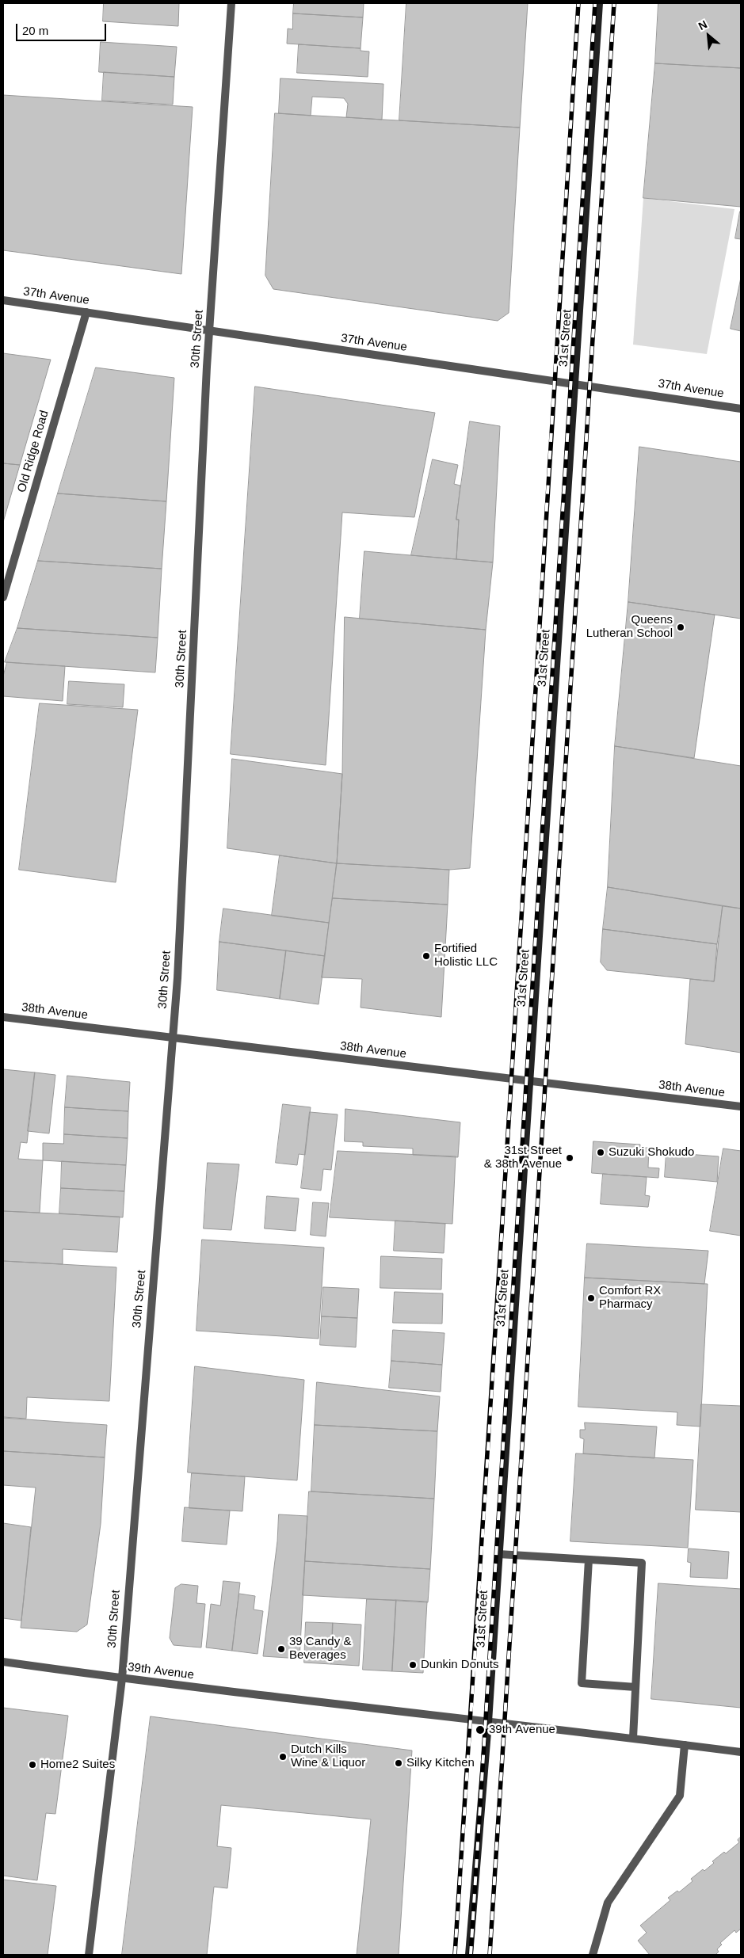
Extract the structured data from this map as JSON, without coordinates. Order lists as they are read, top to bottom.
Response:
{
  "streets": {
    "main road": ["31st Street"],
    "street": [
      "37th Avenue",
      "30th Street",
      "Old Ridge Road",
      "38th Avenue",
      "39th Avenue"
    ]
  },
  "crossings": [
    ["37th Avenue", "31st Street"],
    ["37th Avenue", "30th Street"],
    ["37th Avenue", "Old Ridge Road"],
    ["31st Street", "38th Avenue"],
    ["31st Street", "39th Avenue"],
    ["30th Street", "38th Avenue"],
    ["30th Street", "39th Avenue"]
  ],
  "places": [
    "Queens Lutheran School",
    "Fortified Holistic LLC",
    "Suzuki Shokudo",
    "31st Street & 38th Avenue",
    "Comfort RX Pharmacy",
    "39 Candy & Beverages",
    "Dunkin Donuts",
    "39th Avenue",
    "Dutch Kills Wine & Liquor",
    "Silky Kitchen",
    "Home2 Suites"
  ],
  "scale_bar": "20 m",
  "north": "top left"
}
